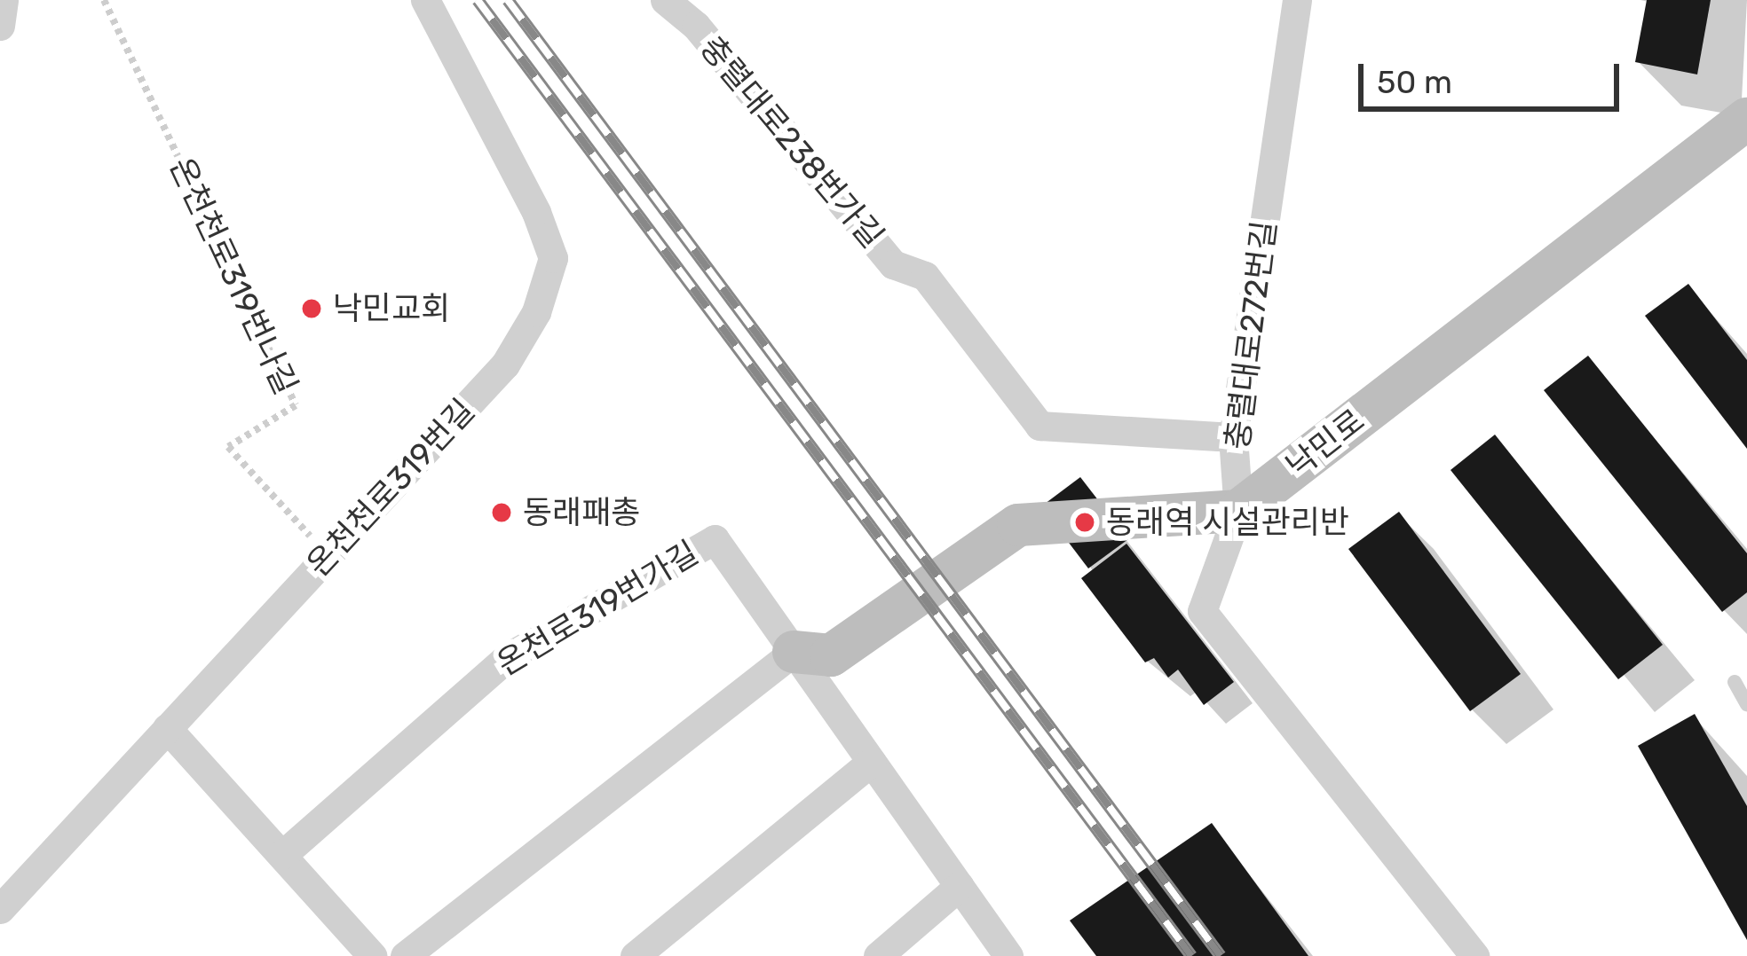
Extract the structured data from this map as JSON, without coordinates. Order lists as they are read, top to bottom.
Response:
{
  "streets": {
    "main road": ["낙민로"],
    "street": [
      "충렬대로238번가길",
      "충렬대로272번길",
      "온천천로319번길",
      "온천로319번가길"
    ],
    "path": ["온천천로319번나길"]
  },
  "crossings": [
    ["충렬대로238번가길", "충렬대로272번길"],
    ["온천천로319번나길", "온천천로319번길"],
    ["충렬대로272번길", "낙민로"]
  ],
  "places": ["낙민교회", "동래패총", "동래역 시설관리반"],
  "scale_bar": "50 m"
}
